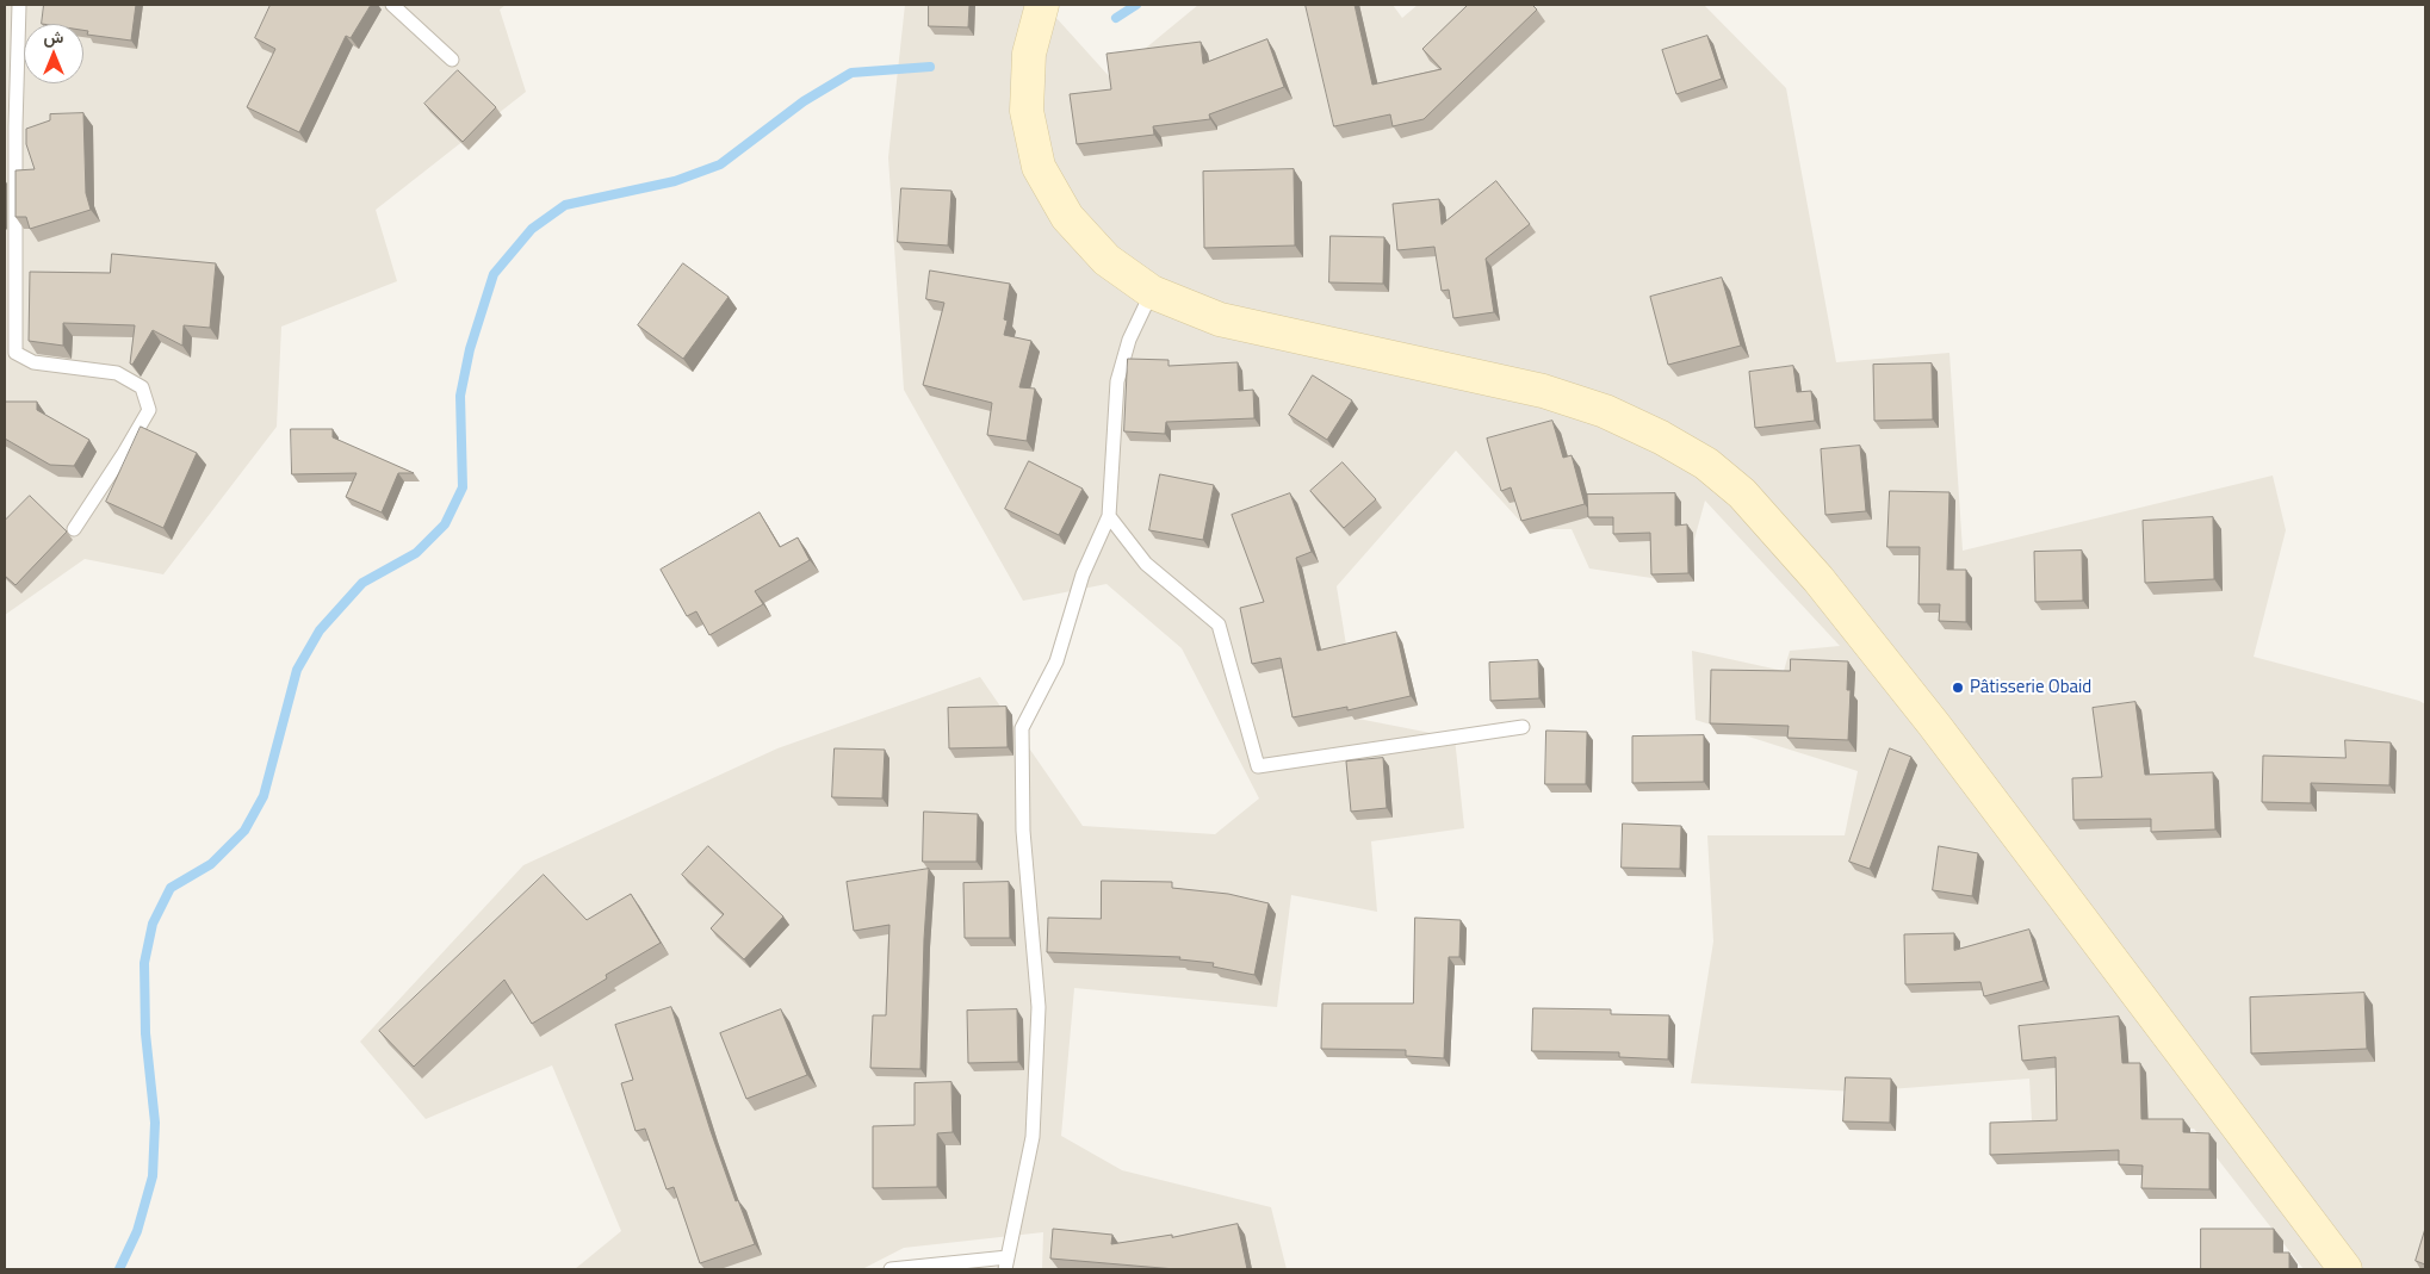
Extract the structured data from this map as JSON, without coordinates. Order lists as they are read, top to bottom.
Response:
{
  "places": ["Pâtisserie Obaid"],
  "north": "top"
}
